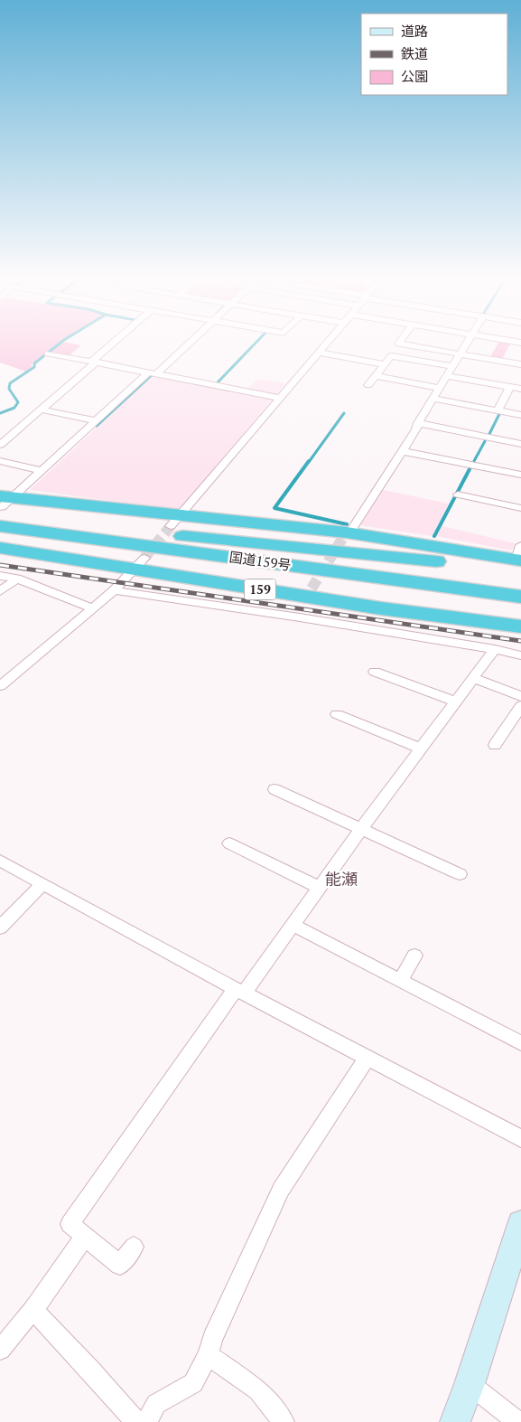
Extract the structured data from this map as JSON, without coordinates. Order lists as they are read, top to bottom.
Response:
{
  "streets": {
    "highway": ["国道159号", "159"]
  },
  "crossings": [
    ["国道159号", "159"]
  ],
  "districts": ["能瀬"],
  "legend": ["道路", "鉄道", "公園"]
}
